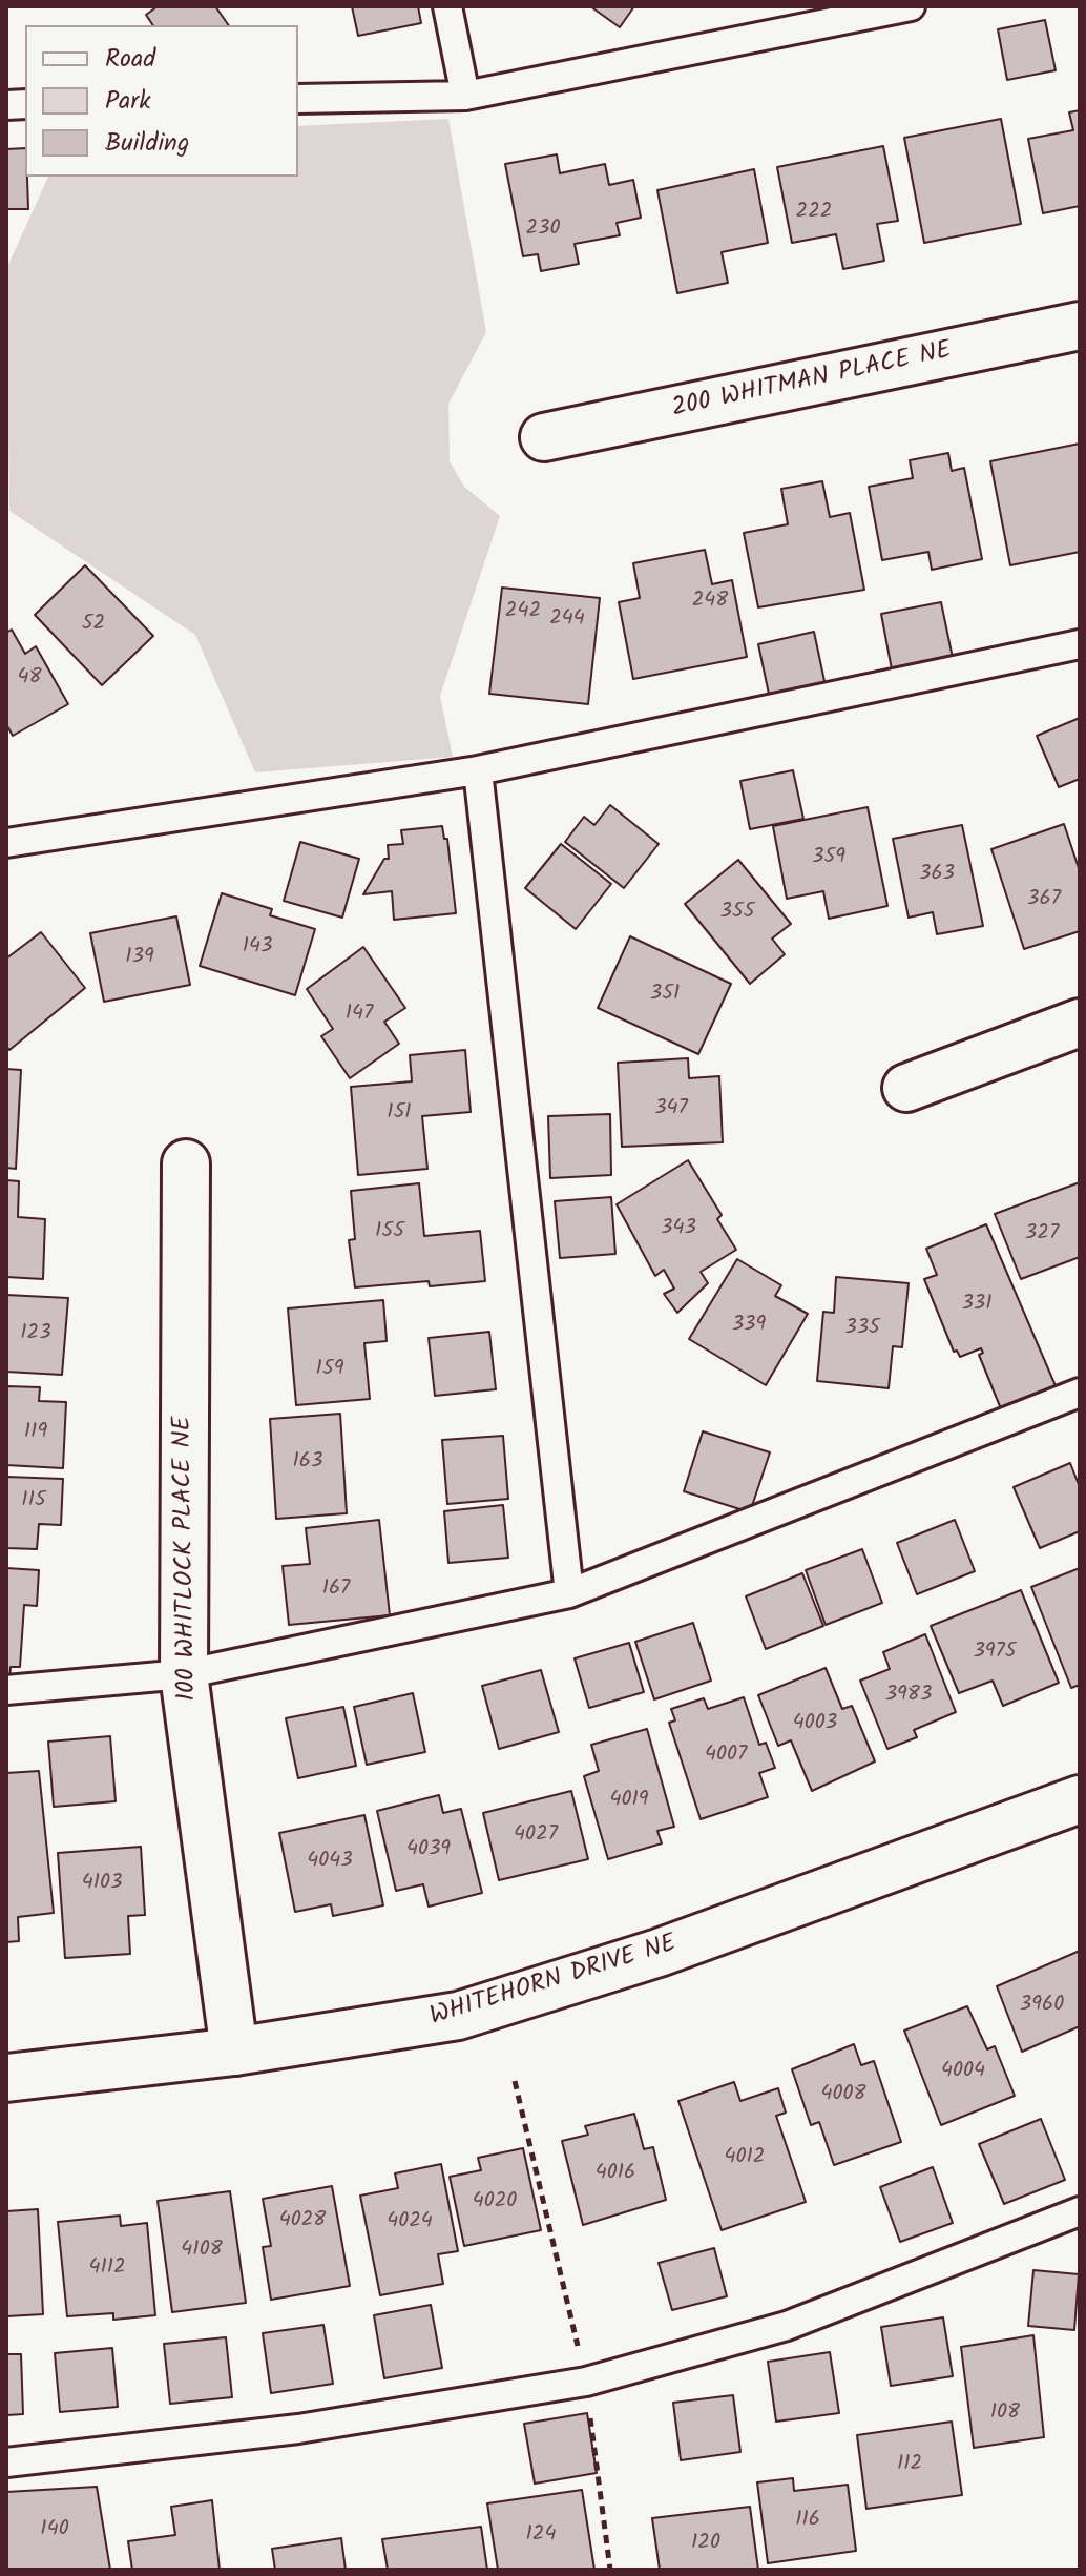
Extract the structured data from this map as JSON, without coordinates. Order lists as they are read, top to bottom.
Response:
{
  "streets": {
    "street": ["200 WHITMAN PLACE NE", "100 WHITLOCK PLACE NE", "WHITEHORN DRIVE NE"]
  },
  "crossings": [
    ["100 WHITLOCK PLACE NE", "WHITEHORN DRIVE NE"]
  ],
  "house_numbers": [
    "222",
    "230",
    "248",
    "242",
    "244",
    "52",
    "48",
    "359",
    "363",
    "367",
    "355",
    "143",
    "139",
    "351",
    "147",
    "347",
    "151",
    "343",
    "155",
    "327",
    "331",
    "339",
    "335",
    "123",
    "159",
    "119",
    "163",
    "115",
    "167",
    "3975",
    "3983",
    "4003",
    "4007",
    "4019",
    "4027",
    "4039",
    "4043",
    "4103",
    "3960",
    "4004",
    "4008",
    "4012",
    "4016",
    "4020",
    "4028",
    "4024",
    "4108",
    "4112",
    "108",
    "112",
    "116",
    "140",
    "124",
    "120"
  ],
  "legend": ["Road", "Park", "Building"]
}
